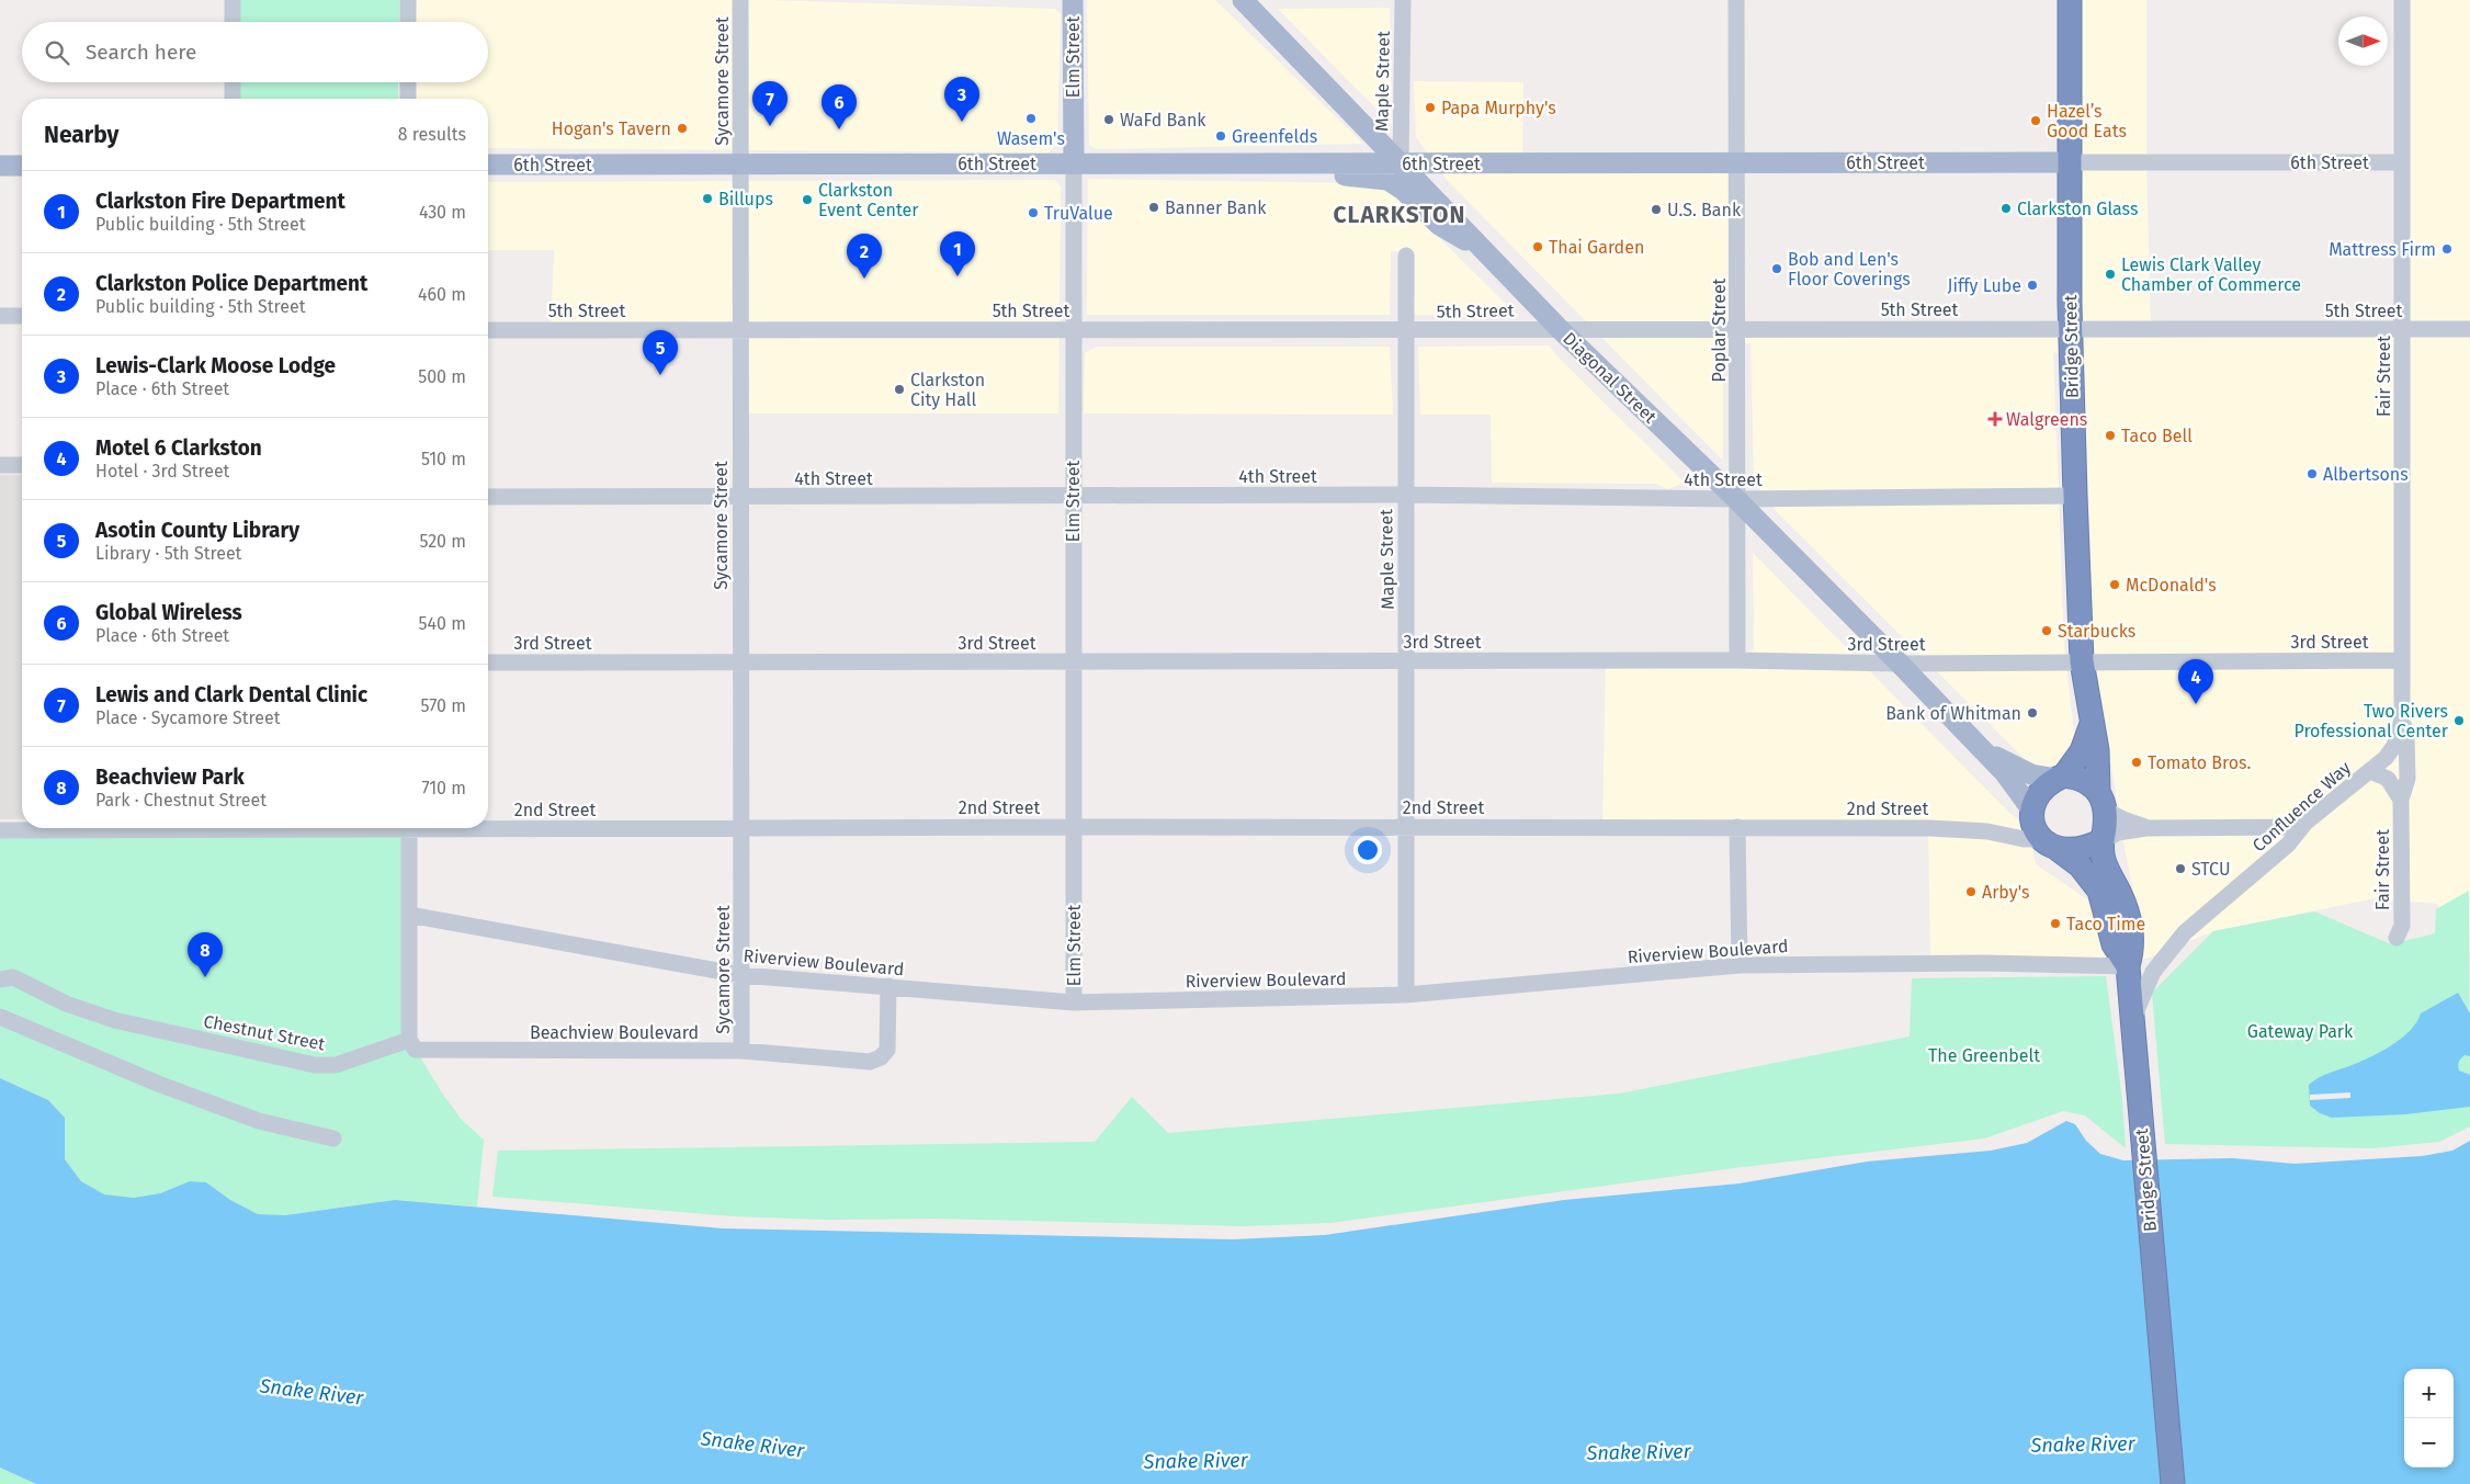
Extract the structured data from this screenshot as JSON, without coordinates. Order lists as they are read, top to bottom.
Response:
{
  "streets": {
    "highway": ["Bridge Street"],
    "main road": ["Elm Street", "6th Street", "Diagonal Street"],
    "street": [
      "Sycamore Street",
      "Maple Street",
      "5th Street",
      "Poplar Street",
      "Fair Street",
      "4th Street",
      "3rd Street",
      "Confluence Way",
      "2nd Street",
      "Riverview Boulevard",
      "Chestnut Street",
      "Beachview Boulevard"
    ]
  },
  "crossings": [
    ["Elm Street", "6th Street"],
    ["Elm Street", "5th Street"],
    ["Elm Street", "4th Street"],
    ["Elm Street", "3rd Street"],
    ["Elm Street", "2nd Street"],
    ["Elm Street", "Riverview Boulevard"],
    ["Sycamore Street", "6th Street"],
    ["Sycamore Street", "5th Street"],
    ["Sycamore Street", "4th Street"],
    ["Sycamore Street", "3rd Street"],
    ["Sycamore Street", "2nd Street"],
    ["Sycamore Street", "Riverview Boulevard"],
    ["Sycamore Street", "Beachview Boulevard"],
    ["Maple Street", "6th Street"],
    ["Maple Street", "5th Street"],
    ["Maple Street", "Diagonal Street"],
    ["Maple Street", "4th Street"],
    ["Maple Street", "3rd Street"],
    ["Maple Street", "2nd Street"],
    ["Maple Street", "Riverview Boulevard"],
    ["6th Street", "Poplar Street"],
    ["6th Street", "Bridge Street"],
    ["6th Street", "Fair Street"],
    ["6th Street", "Diagonal Street"],
    ["5th Street", "Poplar Street"],
    ["5th Street", "Bridge Street"],
    ["5th Street", "Fair Street"],
    ["5th Street", "Diagonal Street"],
    ["Poplar Street", "Diagonal Street"],
    ["Poplar Street", "4th Street"],
    ["Poplar Street", "3rd Street"],
    ["Bridge Street", "Diagonal Street"],
    ["Bridge Street", "4th Street"],
    ["Bridge Street", "3rd Street"],
    ["Bridge Street", "Confluence Way"],
    ["Bridge Street", "2nd Street"],
    ["Bridge Street", "Riverview Boulevard"],
    ["Fair Street", "3rd Street"],
    ["Fair Street", "Confluence Way"],
    ["Diagonal Street", "4th Street"],
    ["Diagonal Street", "3rd Street"],
    ["Diagonal Street", "2nd Street"],
    ["Riverview Boulevard", "Beachview Boulevard"],
    ["Chestnut Street", "Beachview Boulevard"]
  ],
  "districts": ["CLARKSTON"],
  "water": ["Snake River"],
  "parks": ["Gateway Park", "The Greenbelt"],
  "places": {
    "other": [
      "Papa Murphy's",
      "Wasem's",
      "WaFd Bank",
      "Hazel’s Good Eats",
      "Hogan's Tavern",
      "Greenfelds",
      "Billups",
      "Clarkston Event Center",
      "Banner Bank",
      "Clarkston Glass",
      "U.S. Bank",
      "TruValue",
      "Thai Garden",
      "Mattress Firm",
      "Bob and Len's Floor Coverings",
      "Lewis Clark Valley Chamber of Commerce",
      "Jiffy Lube",
      "Clarkston City Hall",
      "Taco Bell",
      "Albertsons",
      "McDonald's",
      "Starbucks",
      "Bank of Whitman",
      "Two Rivers Professional Center",
      "Tomato Bros.",
      "STCU",
      "Arby's",
      "Taco Time"
    ],
    "health": ["Walgreens"]
  },
  "north": "right",
  "page": {
    "search": "Search here",
    "pins": [
      "3",
      "7",
      "6",
      "1",
      "2",
      "5",
      "4",
      "8"
    ],
    "heading": ["Nearby", "8 results"],
    "list": [
      {
        "mark": "1",
        "name": "Clarkston Fire Department",
        "note": "Public building · 5th Street",
        "value": "430 m"
      },
      {
        "mark": "2",
        "name": "Clarkston Police Department",
        "note": "Public building · 5th Street",
        "value": "460 m"
      },
      {
        "mark": "3",
        "name": "Lewis-Clark Moose Lodge",
        "note": "Place · 6th Street",
        "value": "500 m"
      },
      {
        "mark": "4",
        "name": "Motel 6 Clarkston",
        "note": "Hotel · 3rd Street",
        "value": "510 m"
      },
      {
        "mark": "5",
        "name": "Asotin County Library",
        "note": "Library · 5th Street",
        "value": "520 m"
      },
      {
        "mark": "6",
        "name": "Global Wireless",
        "note": "Place · 6th Street",
        "value": "540 m"
      },
      {
        "mark": "7",
        "name": "Lewis and Clark Dental Clinic",
        "note": "Place · Sycamore Street",
        "value": "570 m"
      },
      {
        "mark": "8",
        "name": "Beachview Park",
        "note": "Park · Chestnut Street",
        "value": "710 m"
      }
    ],
    "map_buttons": ["+", "−"]
  }
}
